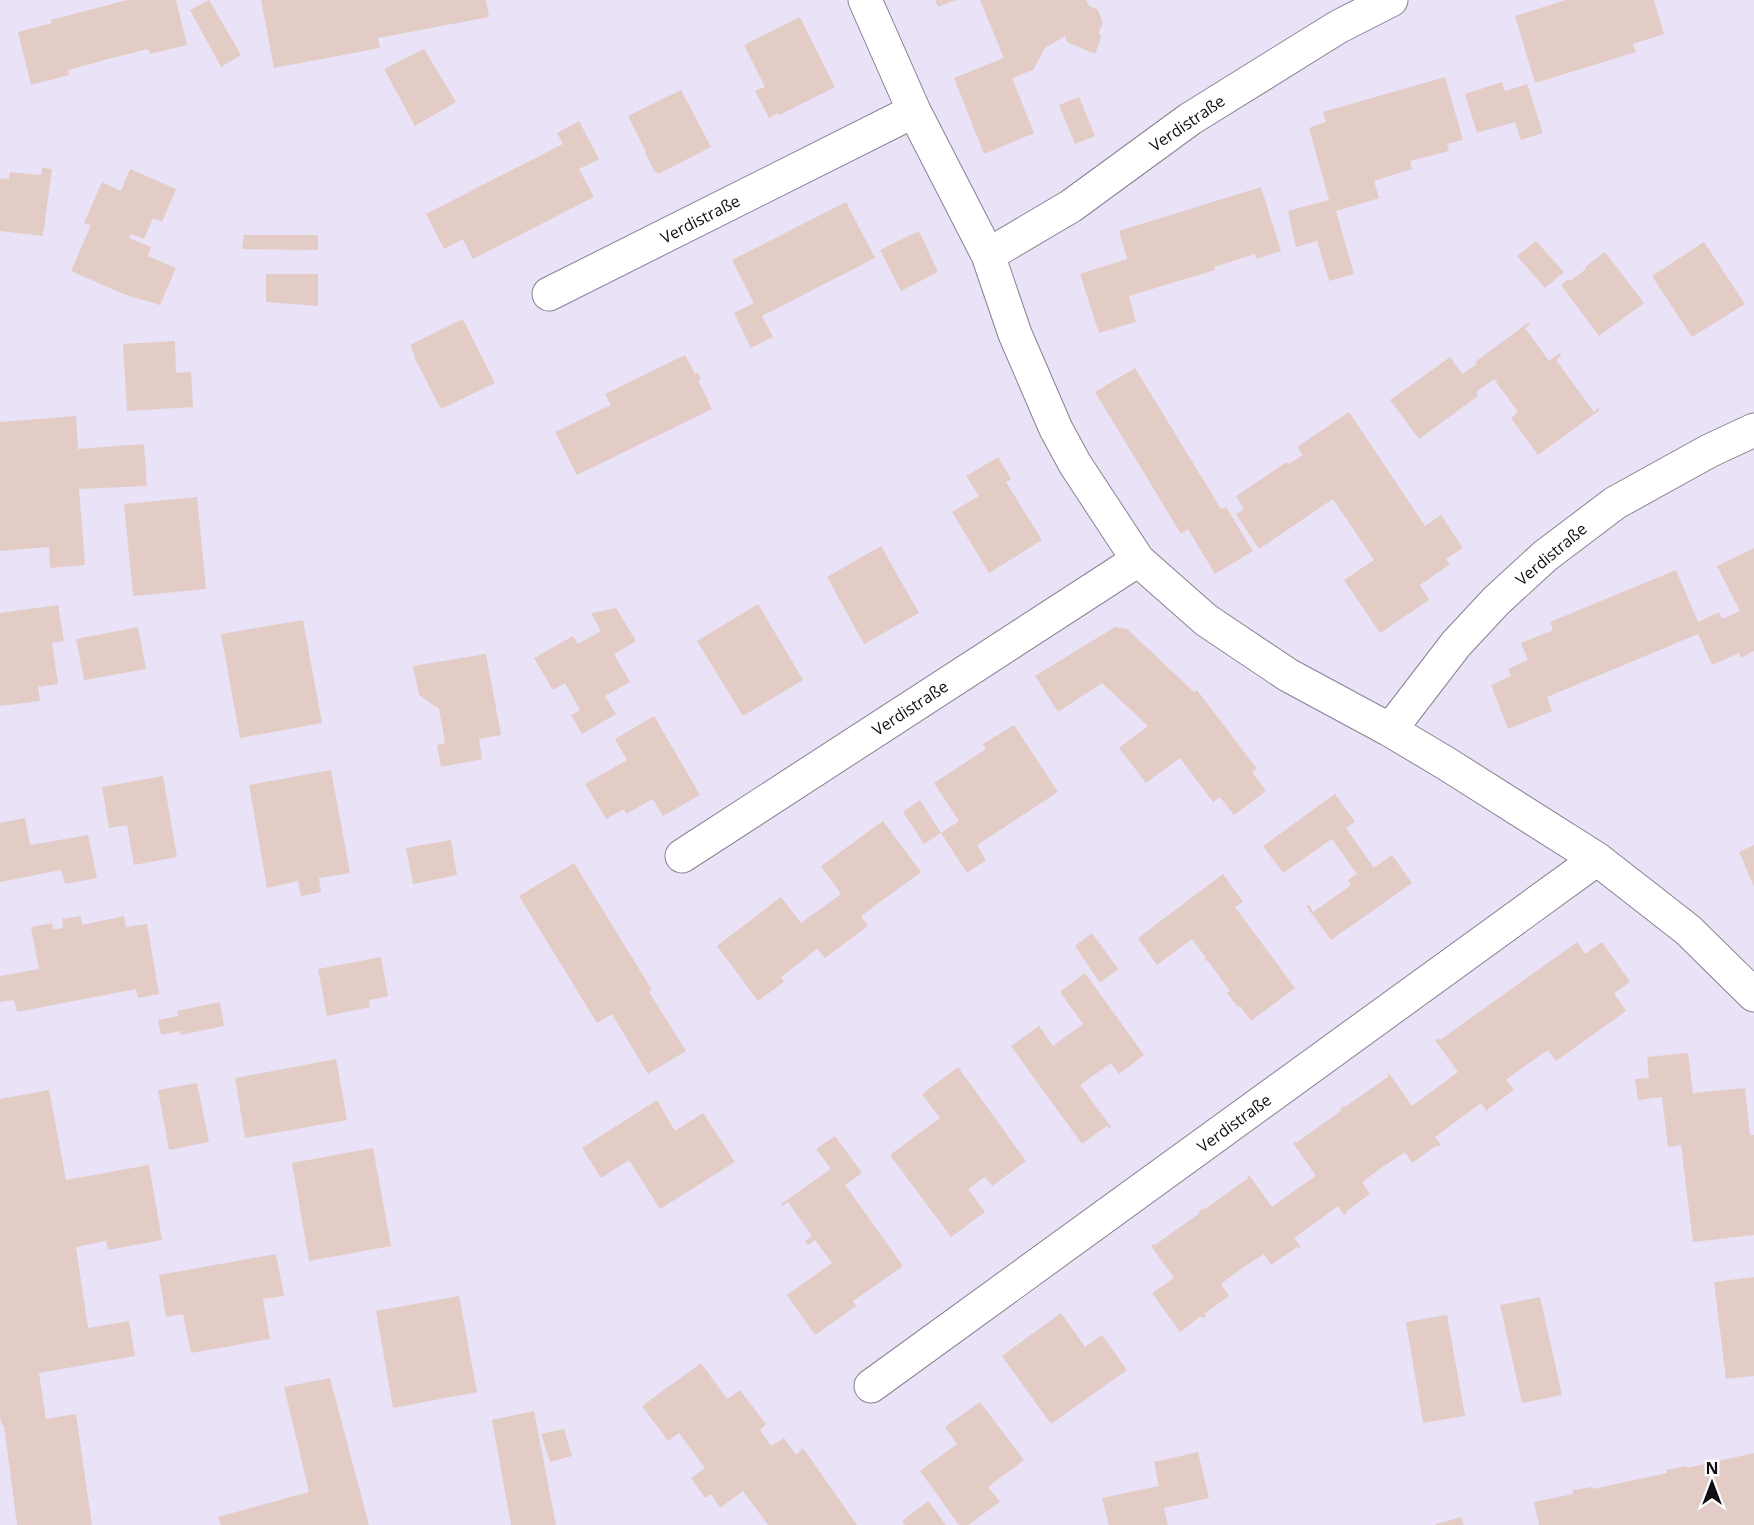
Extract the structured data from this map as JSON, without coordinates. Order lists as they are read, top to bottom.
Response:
{
  "streets": {
    "street": ["Verdistraße"]
  },
  "north": "top"
}
